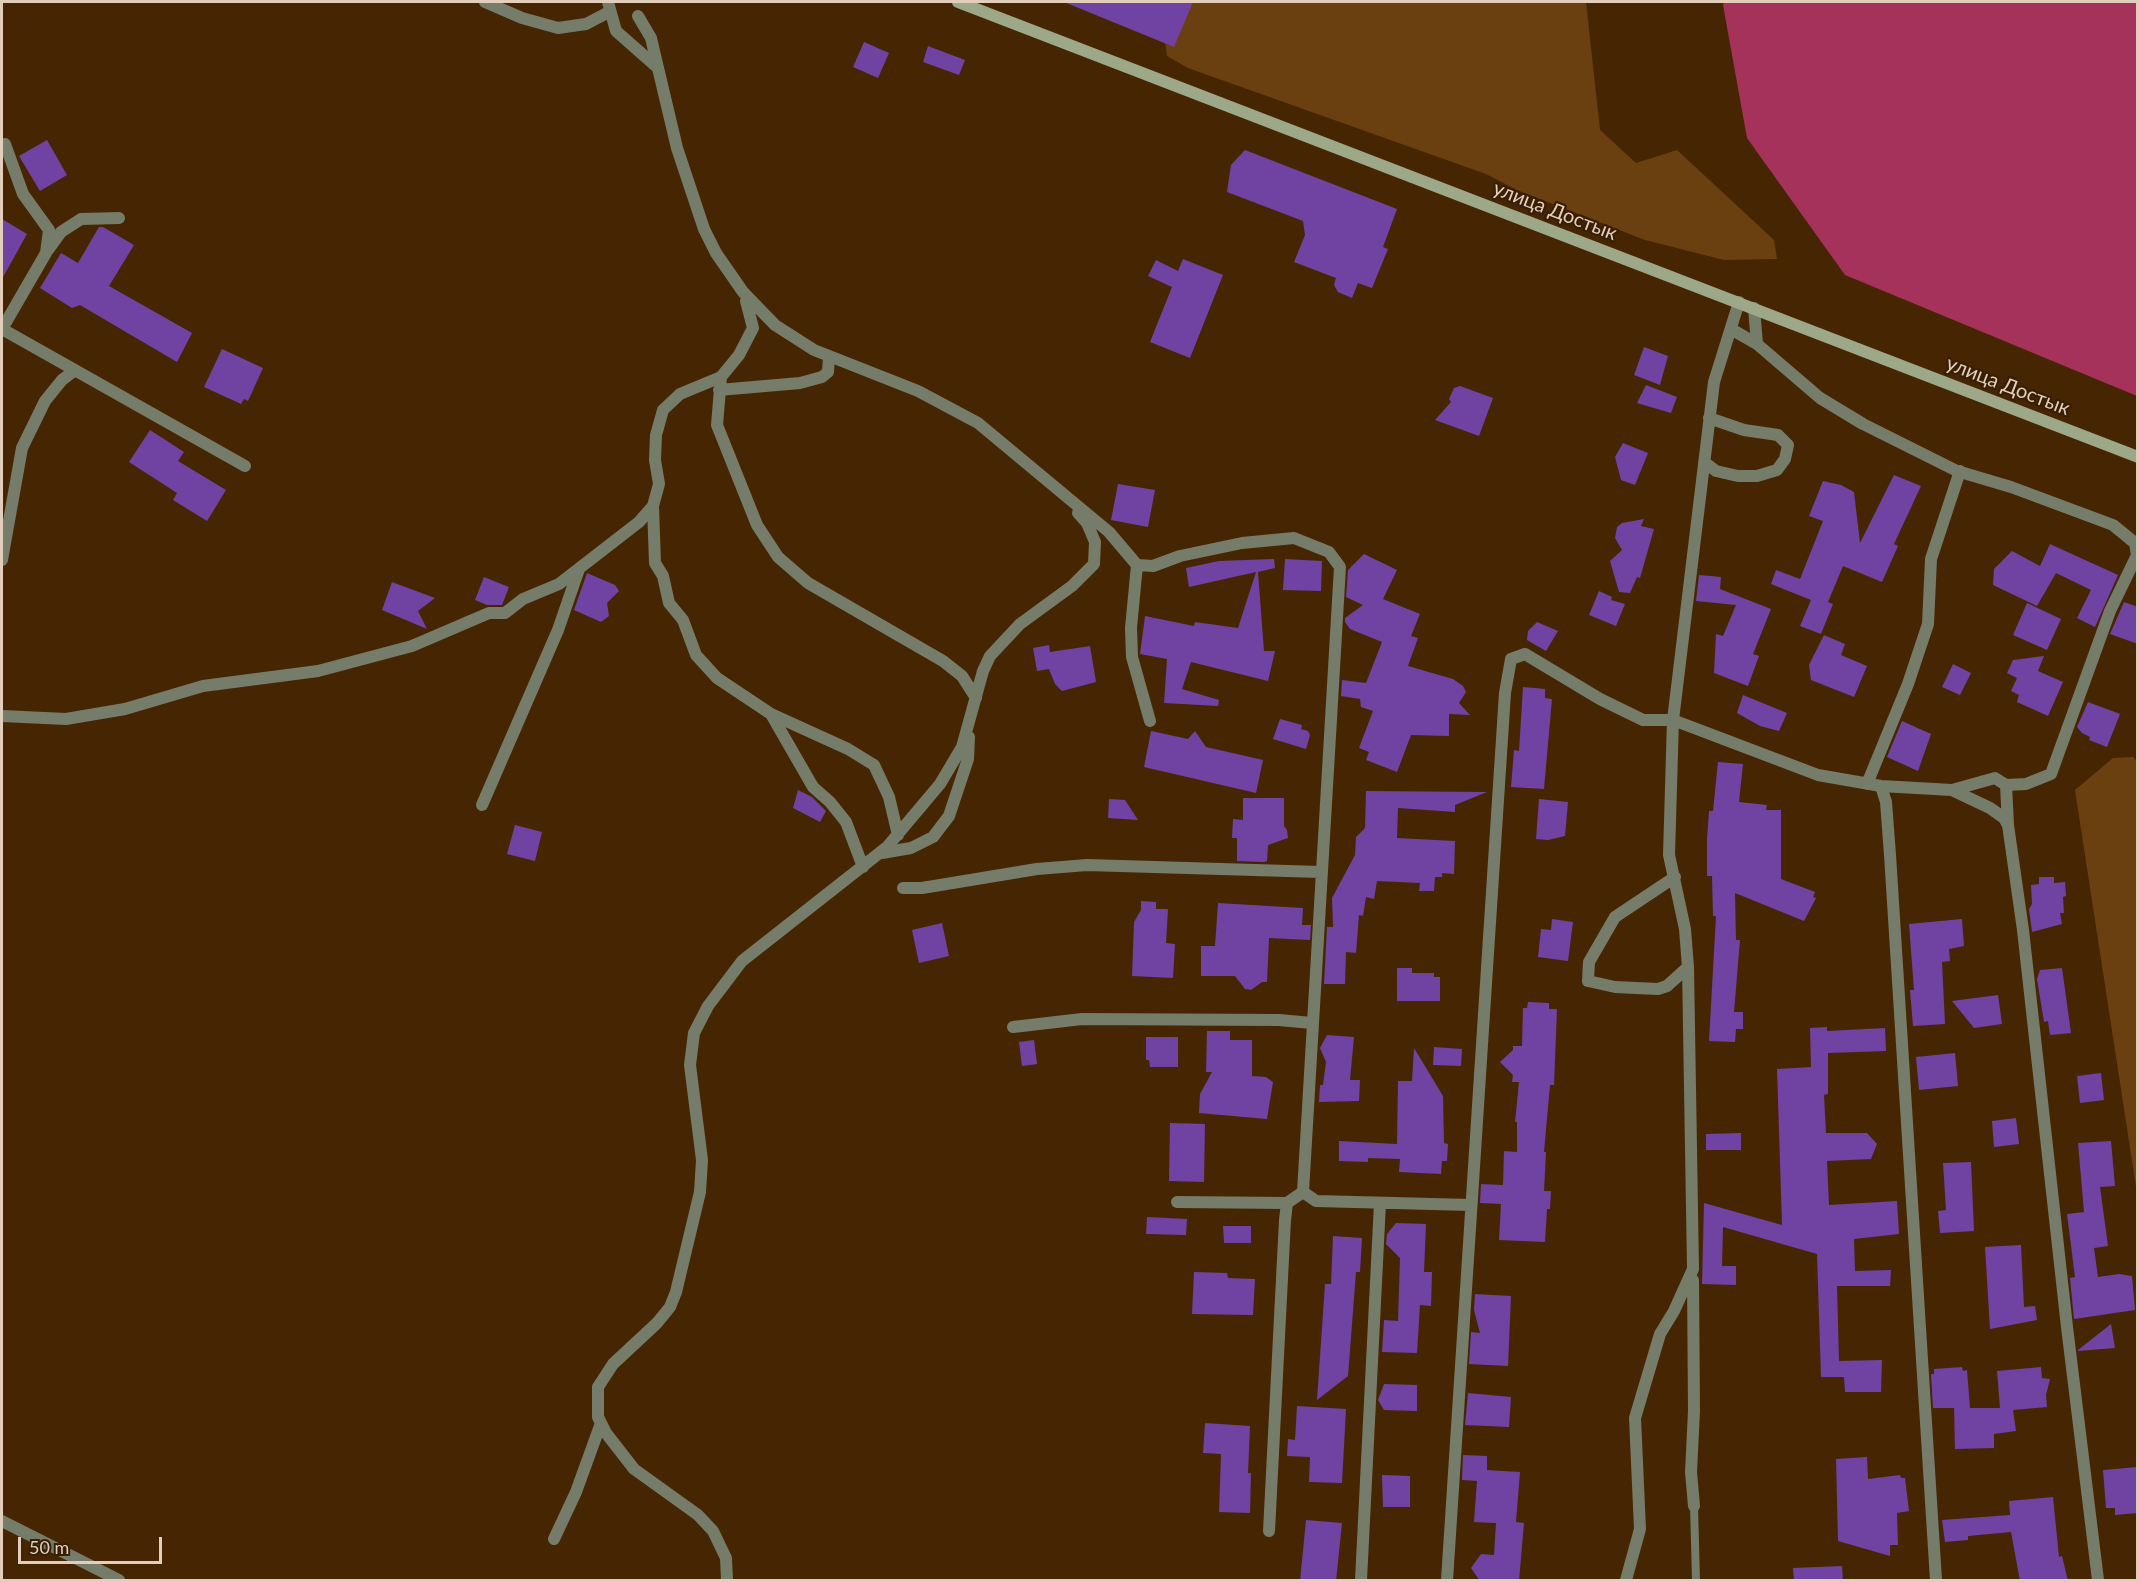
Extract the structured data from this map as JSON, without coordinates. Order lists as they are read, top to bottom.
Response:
{
  "streets": {
    "main road": ["улица Достык"]
  },
  "scale_bar": "50 m"
}
